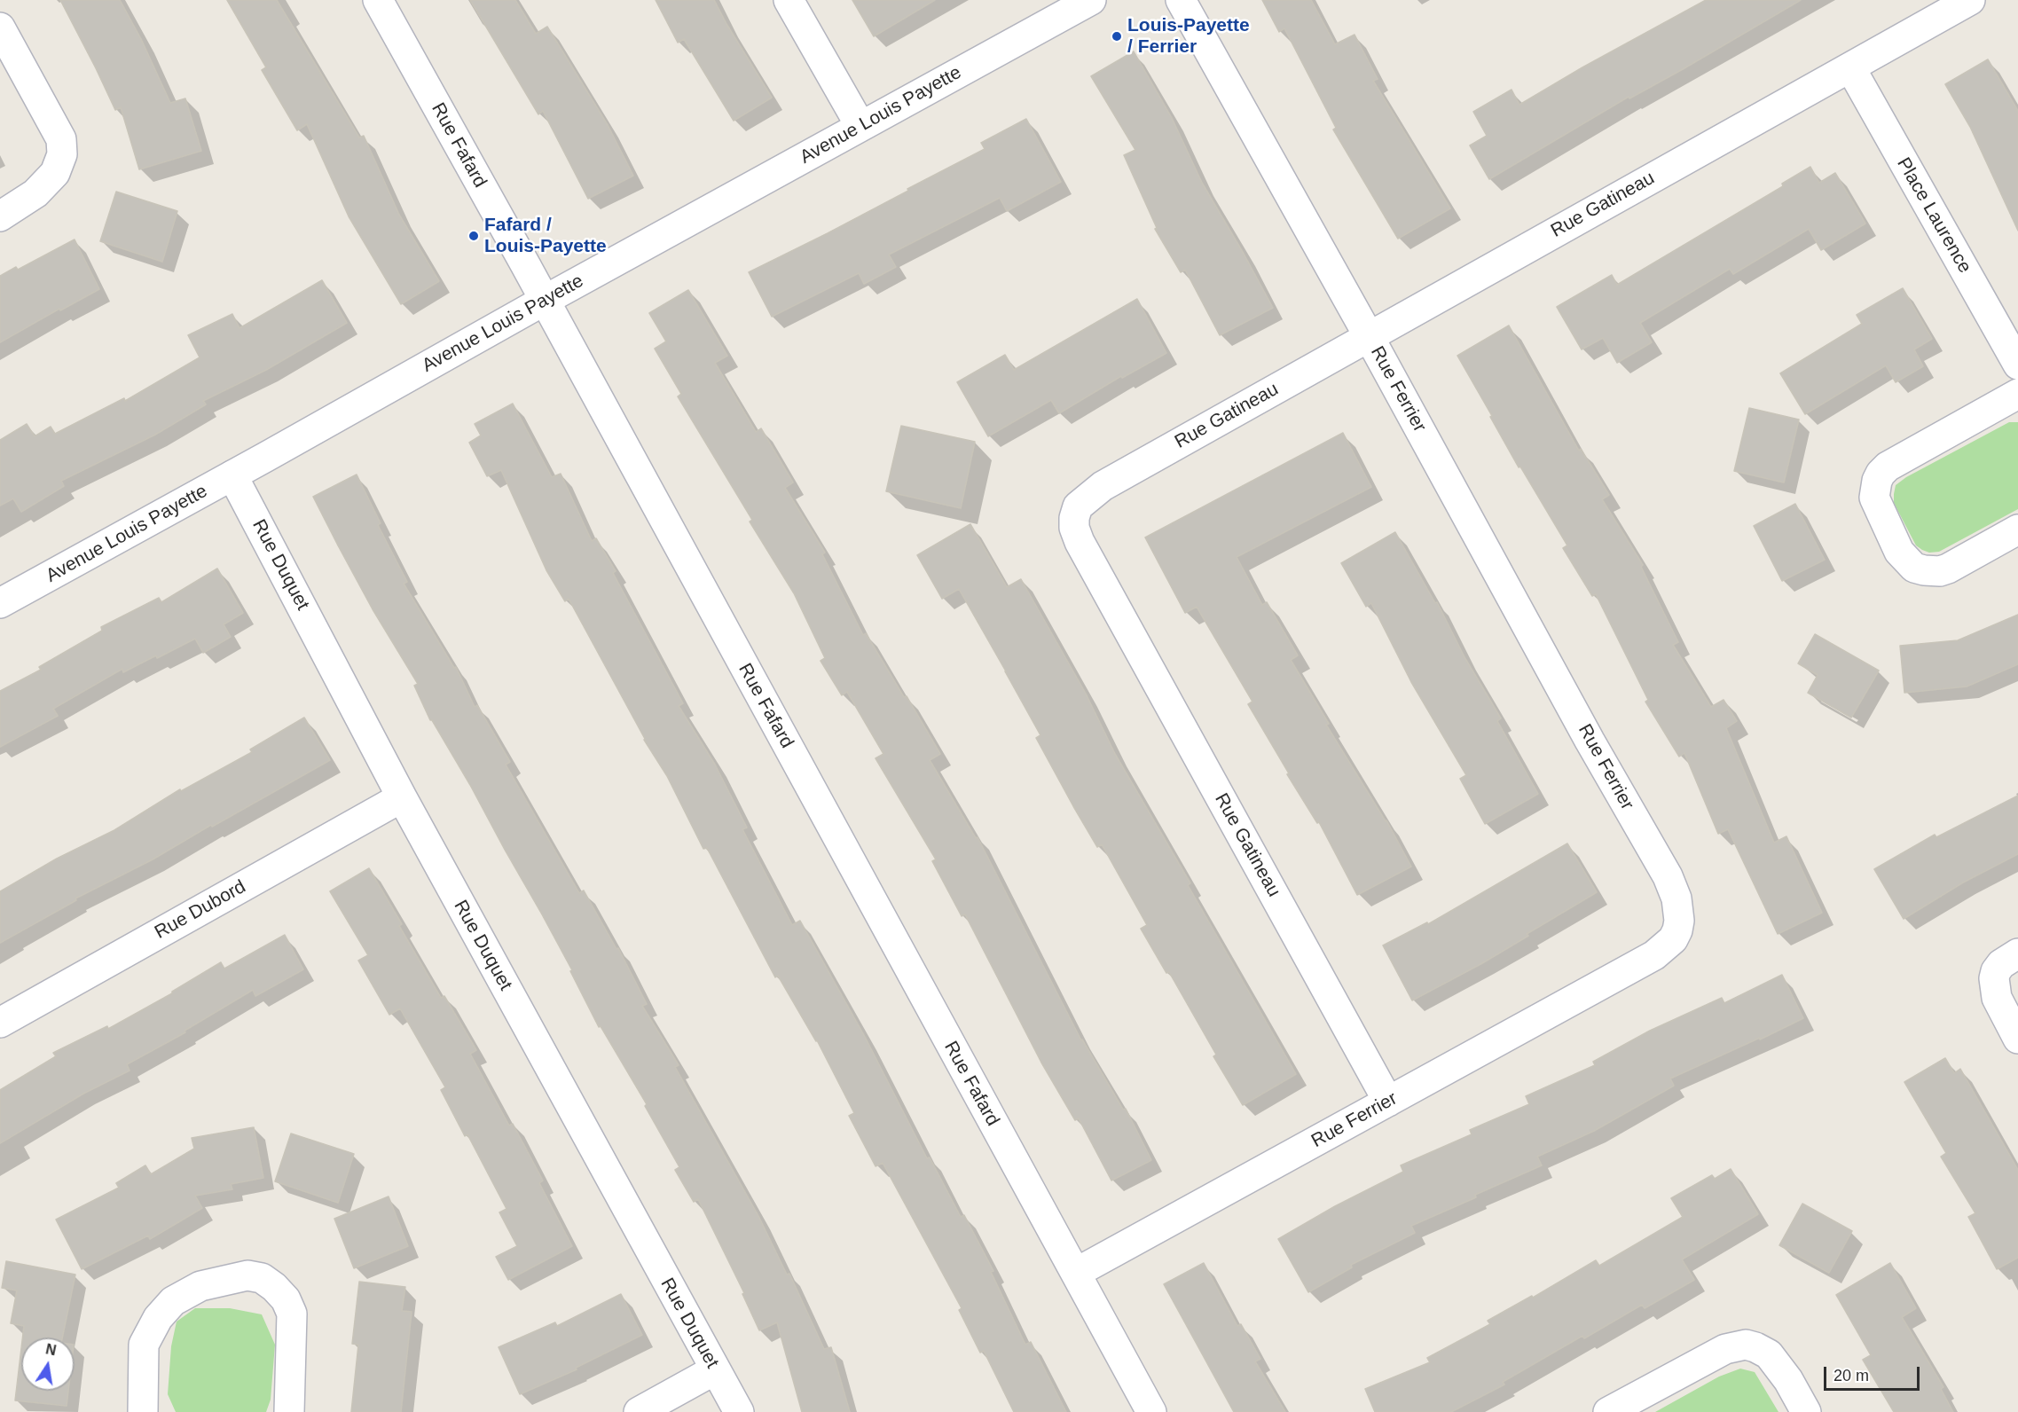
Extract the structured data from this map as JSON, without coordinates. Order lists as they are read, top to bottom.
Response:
{
  "streets": {
    "street": [
      "Avenue Louis Payette",
      "Rue Fafard",
      "Rue Gatineau",
      "Place Laurence",
      "Rue Ferrier",
      "Rue Duquet",
      "Rue Dubord"
    ]
  },
  "crossings": [
    ["Avenue Louis Payette", "Rue Fafard"],
    ["Avenue Louis Payette", "Rue Duquet"],
    ["Rue Fafard", "Rue Ferrier"],
    ["Rue Gatineau", "Place Laurence"],
    ["Rue Gatineau", "Rue Ferrier"],
    ["Rue Duquet", "Rue Dubord"]
  ],
  "places": ["Louis-Payette / Ferrier", "Fafard / Louis-Payette"],
  "scale_bar": "20 m",
  "north": "top"
}
